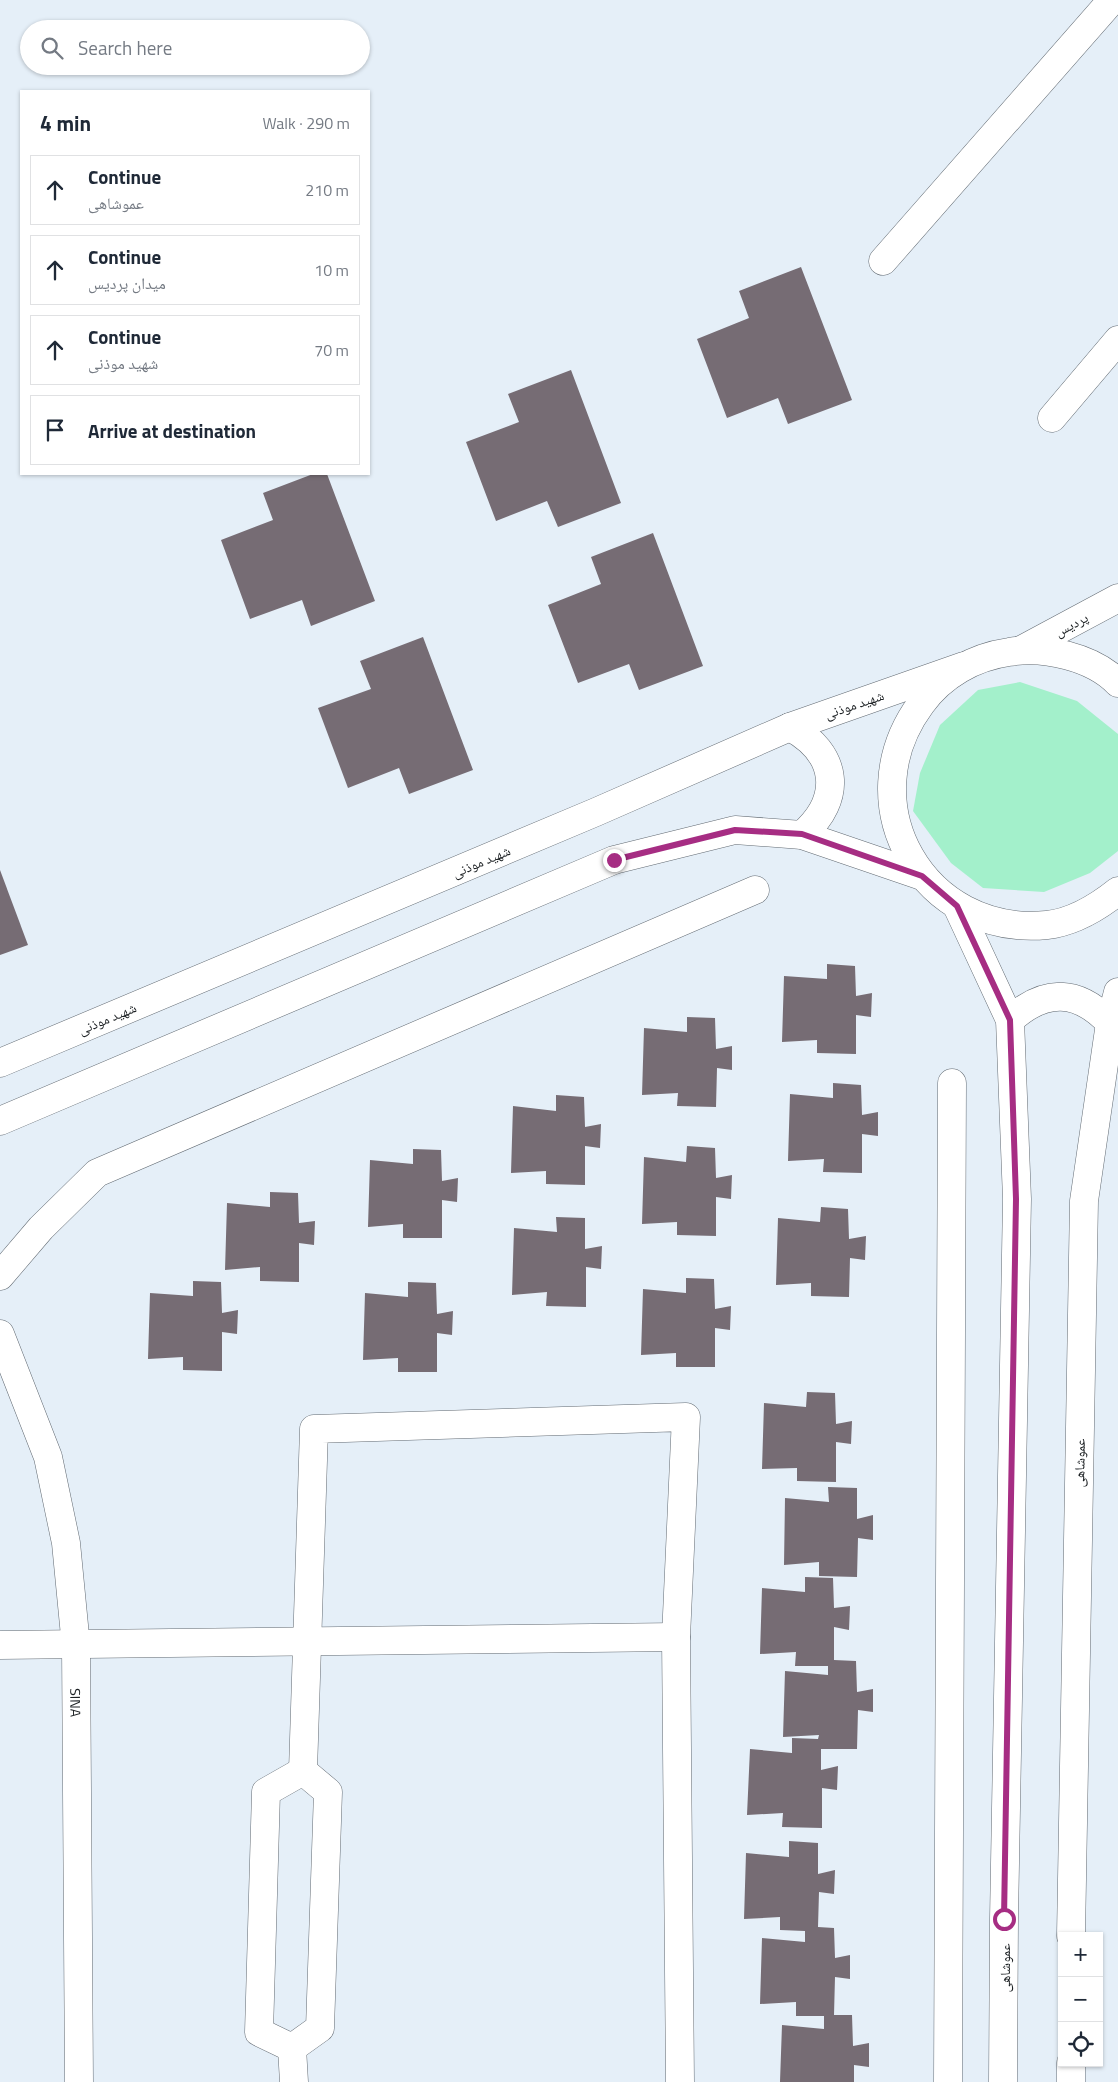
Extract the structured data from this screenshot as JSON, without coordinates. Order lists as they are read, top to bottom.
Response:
{
  "streets": {
    "street": [
      "پردیس",
      "شهید موذنی",
      "عموشاهی",
      "SINA"
    ]
  },
  "page": {
    "search": "Search here",
    "heading": ["4 min", "Walk · 290 m"],
    "list": [
      ["Continue", "عموشاهی", "210 m"],
      ["Continue", "میدان پردیس", "10 m"],
      ["Continue", "شهید موذنی", "70 m"],
      "Arrive at destination"
    ],
    "map_buttons": ["+", "−"]
  }
}
